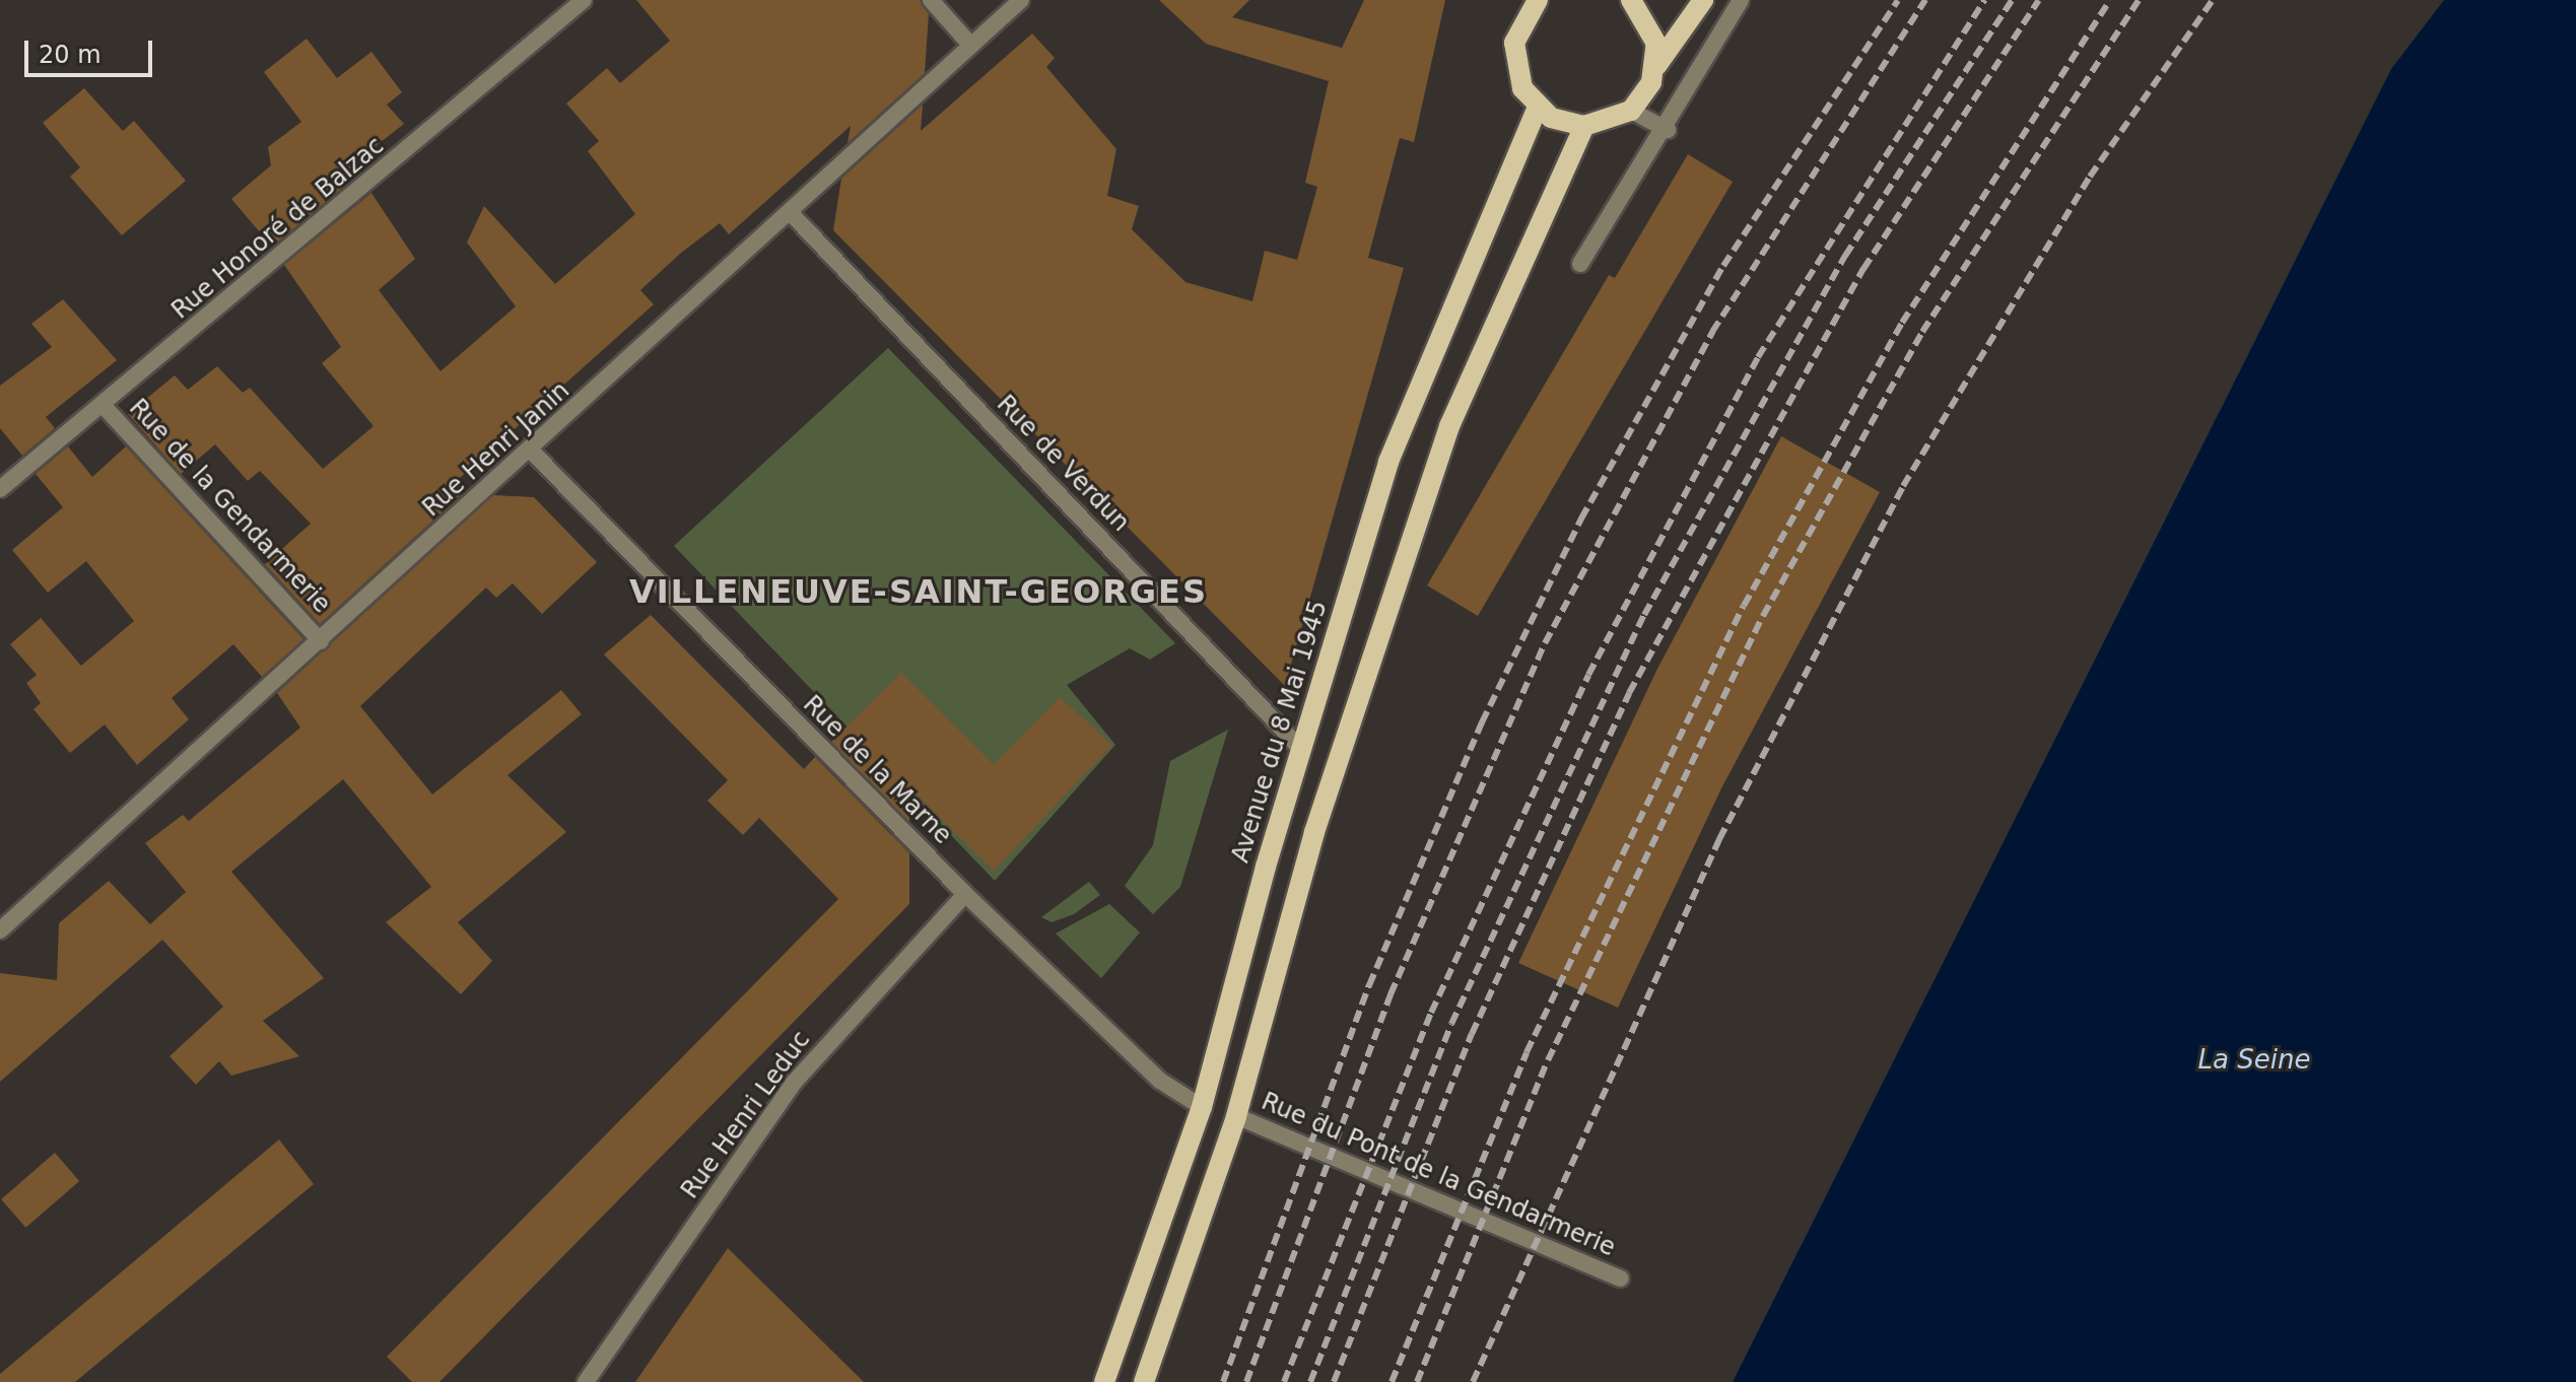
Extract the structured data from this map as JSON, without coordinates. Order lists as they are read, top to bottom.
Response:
{
  "streets": {
    "main road": ["Avenue du 8 Mai 1945"],
    "street": [
      "Rue Honoré de Balzac",
      "Rue Henri Janin",
      "Rue de Verdun",
      "Rue de la Gendarmerie",
      "Rue de la Marne",
      "Rue Henri Leduc",
      "Rue du Pont de la Gendarmerie"
    ]
  },
  "crossings": [
    ["Rue Honoré de Balzac", "Rue de la Gendarmerie"],
    ["Rue Henri Janin", "Rue de Verdun"],
    ["Rue Henri Janin", "Rue de la Gendarmerie"],
    ["Rue Henri Janin", "Rue de la Marne"],
    ["Rue de Verdun", "Avenue du 8 Mai 1945"],
    ["Avenue du 8 Mai 1945", "Rue de la Marne"],
    ["Rue de la Marne", "Rue Henri Leduc"]
  ],
  "districts": ["VILLENEUVE-SAINT-GEORGES"],
  "water": ["La Seine"],
  "scale_bar": "20 m"
}
